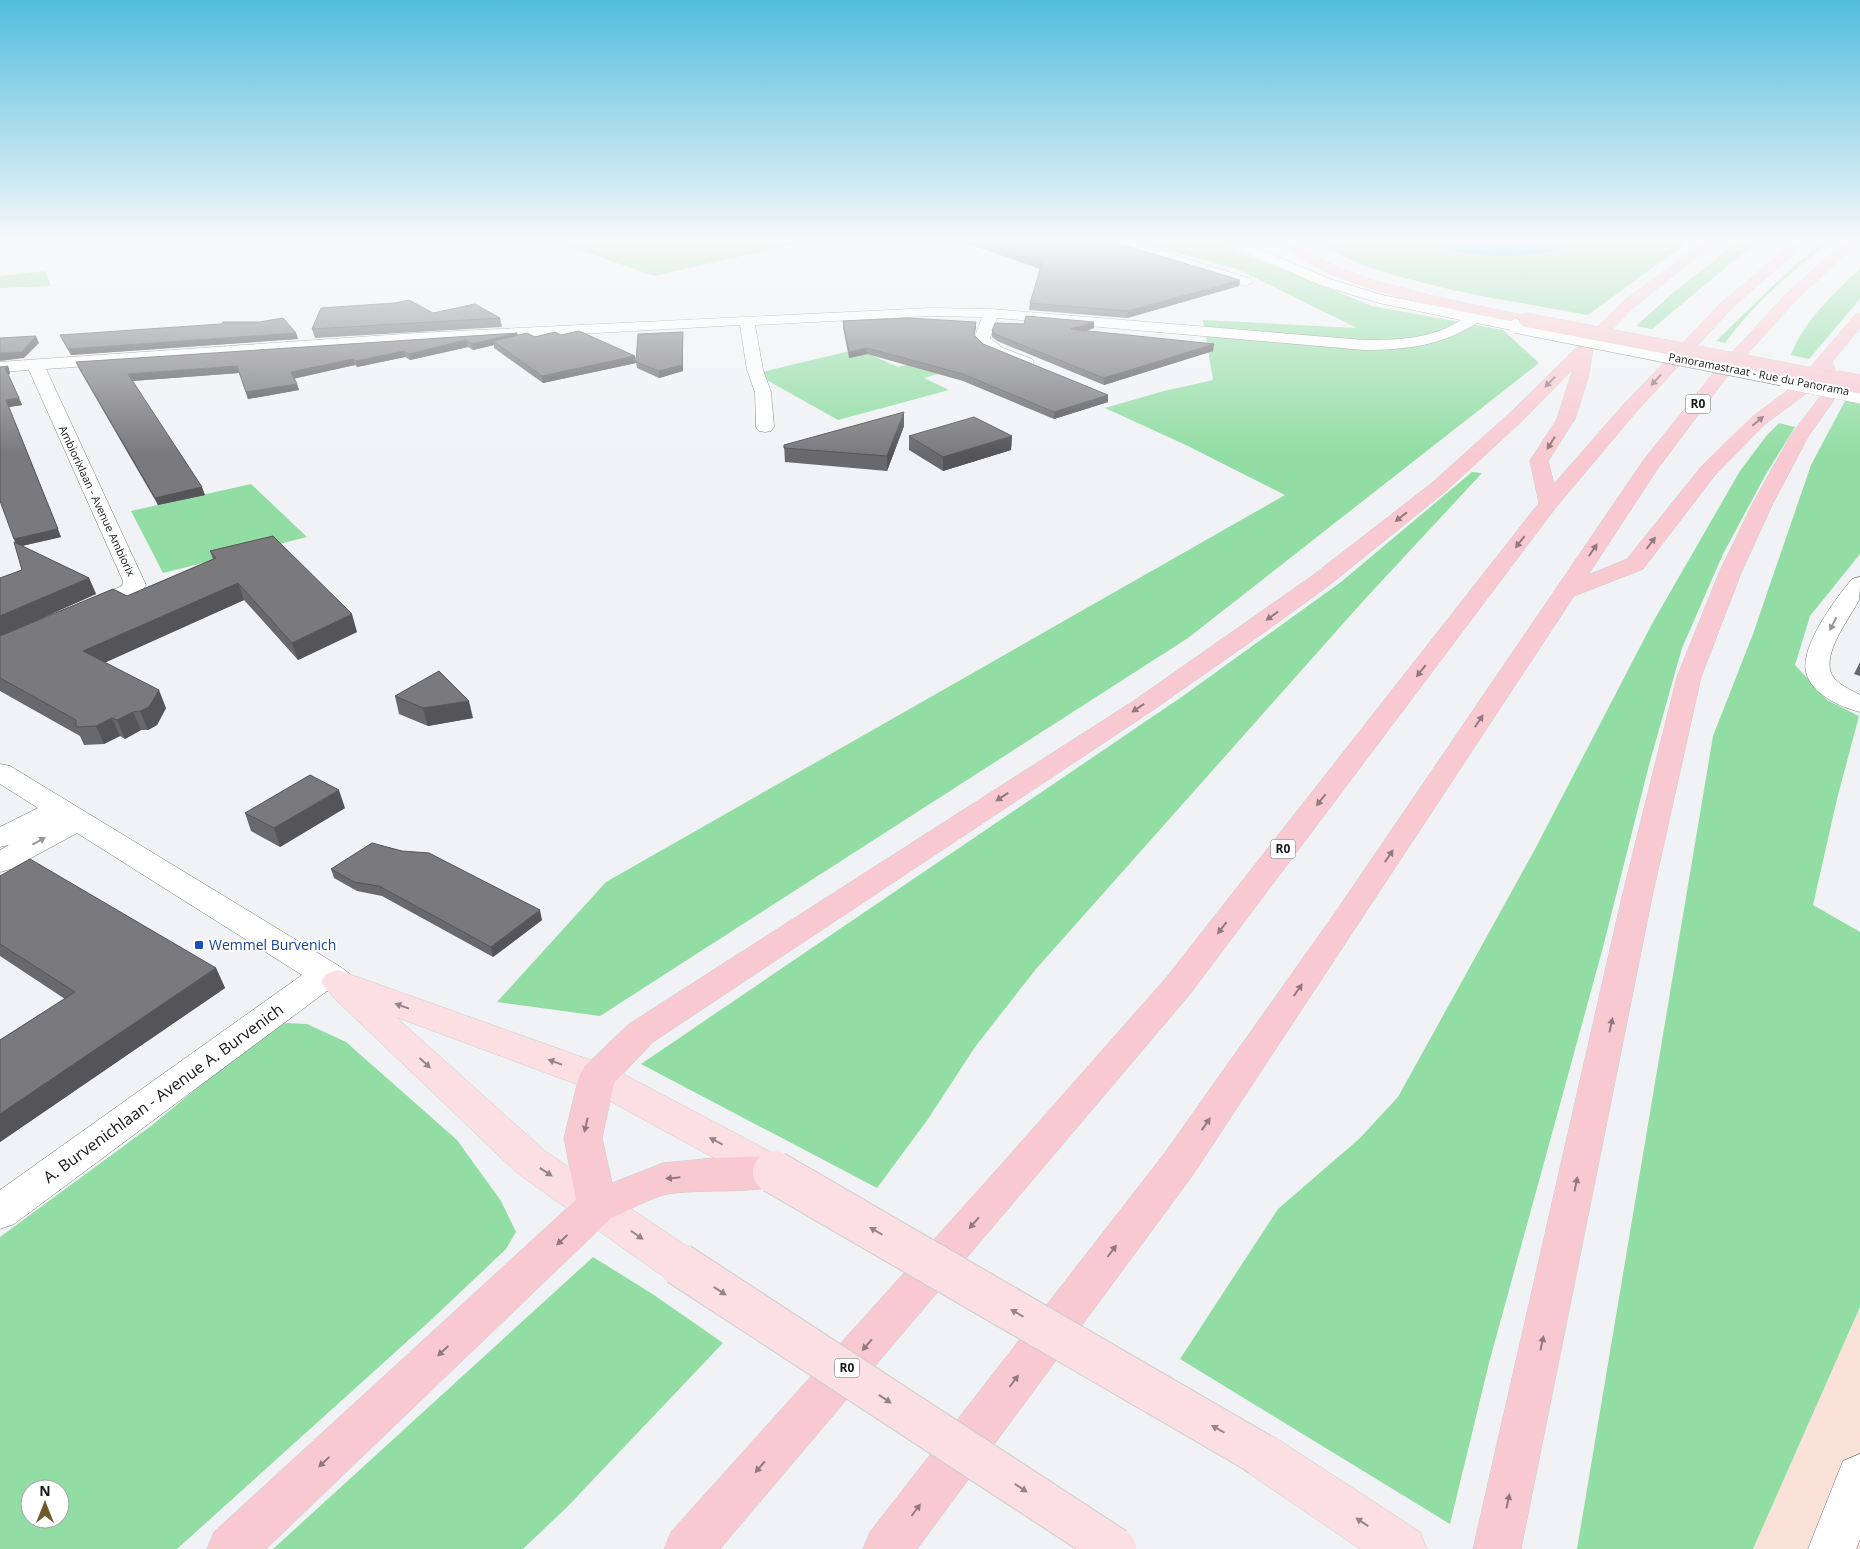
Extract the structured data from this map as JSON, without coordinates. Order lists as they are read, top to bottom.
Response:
{
  "streets": {
    "highway": ["R0"],
    "street": ["Panoramastraat - Rue du Panorama", "Ambiorixlaan - Avenue Ambiorix", "A. Burvenichlaan - Avenue A. Burvenich"]
  },
  "places": {
    "transit": ["Wemmel Burvenich"]
  },
  "north": "top"
}
